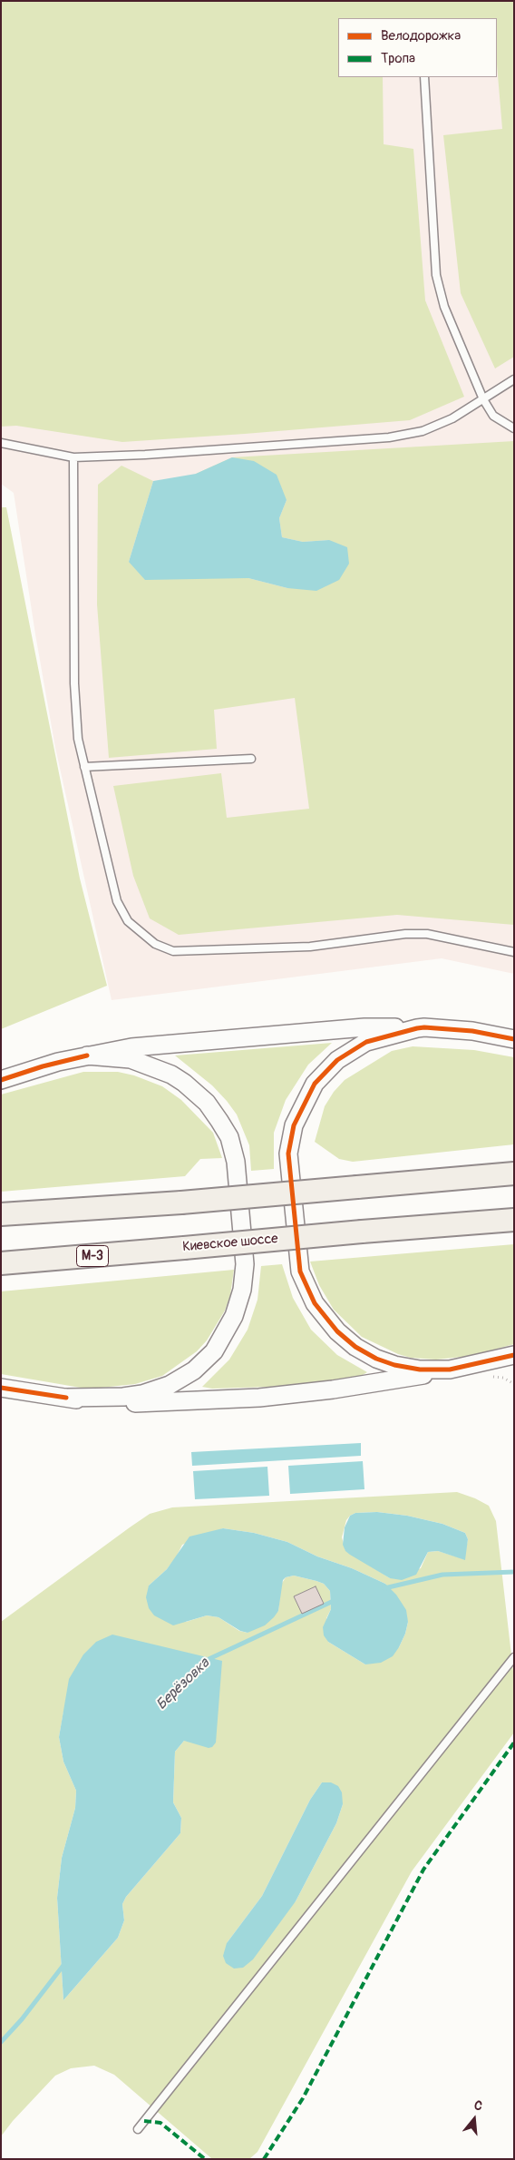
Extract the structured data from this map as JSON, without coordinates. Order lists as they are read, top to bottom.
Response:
{
  "streets": {
    "highway": ["Киевское шоссе", "М-3"]
  },
  "water": ["Берёзовка"],
  "legend": ["Велодорожка", "Тропа"],
  "north": "top"
}
